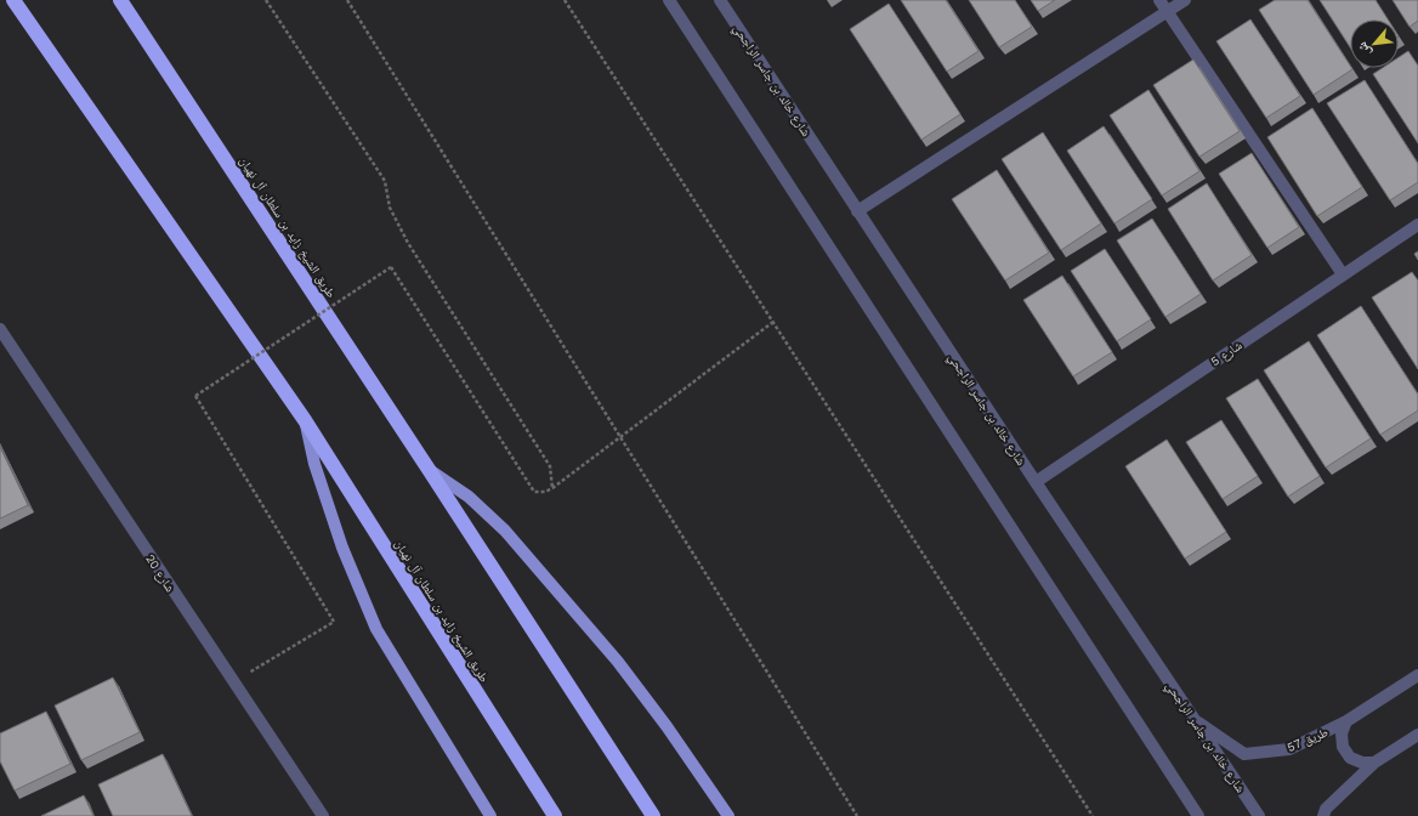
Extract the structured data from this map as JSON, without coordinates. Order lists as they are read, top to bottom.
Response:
{
  "streets": {
    "highway": ["طريق الشيخ زايد بن سلطان آل نهيان"],
    "street": [
      "شارع خالد بن جاسر الراجحي",
      "شارع 5",
      "شارع 20",
      "طريق 57"
    ]
  },
  "crossings": [
    ["شارع خالد بن جاسر الراجحي", "شارع 5"],
    ["شارع خالد بن جاسر الراجحي", "طريق 57"]
  ],
  "north": "bottom left"
}
